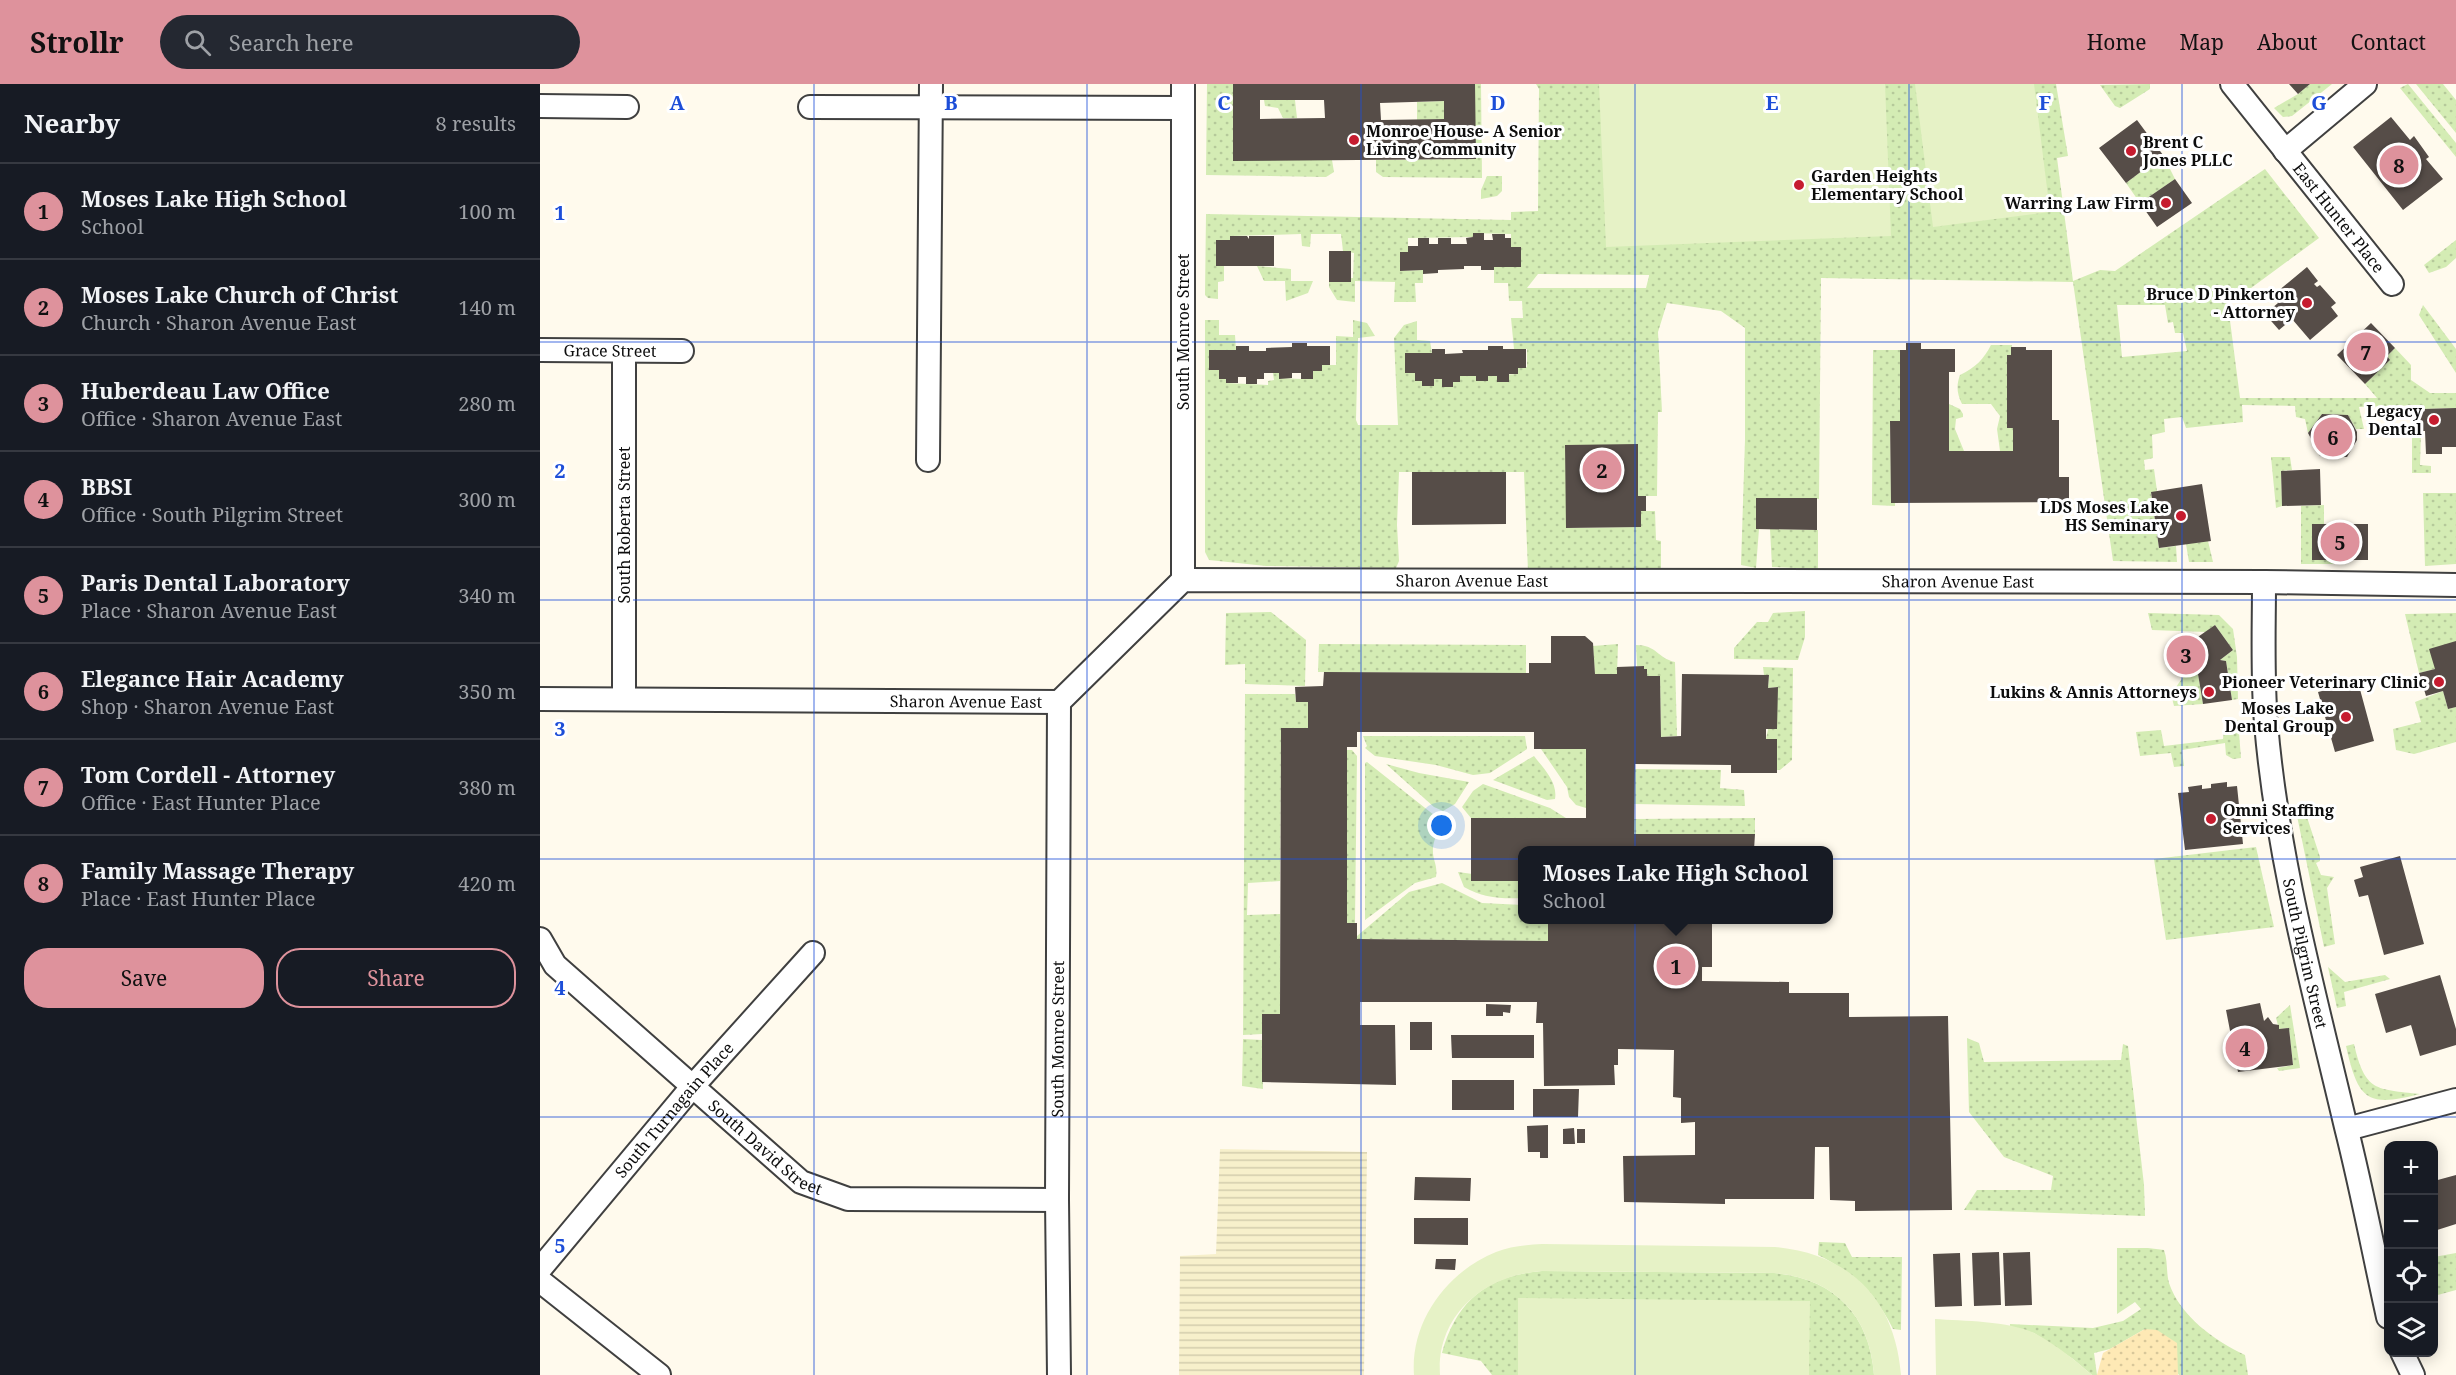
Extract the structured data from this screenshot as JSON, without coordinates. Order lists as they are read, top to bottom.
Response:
{
  "streets": {
    "street": [
      "East Hunter Place",
      "South Monroe Street",
      "Grace Street",
      "South Roberta Street",
      "Sharon Avenue East",
      "South Pilgrim Street",
      "South Turnagain Place",
      "South David Street"
    ]
  },
  "crossings": [
    ["South Monroe Street", "Sharon Avenue East"],
    ["South Monroe Street", "South David Street"],
    ["Grace Street", "South Roberta Street"],
    ["South Roberta Street", "Sharon Avenue East"],
    ["Sharon Avenue East", "South Pilgrim Street"],
    ["South Turnagain Place", "South David Street"]
  ],
  "places": [
    "Monroe House- A Senior Living Community",
    "Brent C Jones PLLC",
    "Garden Heights Elementary School",
    "Warring Law Firm",
    "Bruce D Pinkerton - Attorney",
    "Legacy Dental",
    "LDS Moses Lake HS Seminary",
    "Pioneer Veterinary Clinic",
    "Lukins & Annis Attorneys",
    "Moses Lake Dental Group",
    "Omni Staffing Services"
  ],
  "page": {
    "header": "Strollr",
    "search": "Search here",
    "nav": [
      "Home",
      "Map",
      "About",
      "Contact"
    ],
    "heading": ["Nearby", "8 results"],
    "pins": [
      "8",
      "7",
      "6",
      "2",
      "5",
      "3",
      "1",
      "4"
    ],
    "list": [
      {
        "mark": "1",
        "name": "Moses Lake High School",
        "note": "School",
        "value": "100 m"
      },
      {
        "mark": "2",
        "name": "Moses Lake Church of Christ",
        "note": "Church · Sharon Avenue East",
        "value": "140 m"
      },
      {
        "mark": "3",
        "name": "Huberdeau Law Office",
        "note": "Office · Sharon Avenue East",
        "value": "280 m"
      },
      {
        "mark": "4",
        "name": "BBSI",
        "note": "Office · South Pilgrim Street",
        "value": "300 m"
      },
      {
        "mark": "5",
        "name": "Paris Dental Laboratory",
        "note": "Place · Sharon Avenue East",
        "value": "340 m"
      },
      {
        "mark": "6",
        "name": "Elegance Hair Academy",
        "note": "Shop · Sharon Avenue East",
        "value": "350 m"
      },
      {
        "mark": "7",
        "name": "Tom Cordell - Attorney",
        "note": "Office · East Hunter Place",
        "value": "380 m"
      },
      {
        "mark": "8",
        "name": "Family Massage Therapy",
        "note": "Place · East Hunter Place",
        "value": "420 m"
      }
    ],
    "popup": ["Moses Lake High School", "School"],
    "buttons": ["Save", "Share"],
    "map_buttons": ["+", "−"]
  },
  "grid": {
    "columns": [
      "A",
      "B",
      "C",
      "D",
      "E",
      "F",
      "G"
    ],
    "rows": [
      "1",
      "2",
      "3",
      "4",
      "5"
    ]
  }
}
